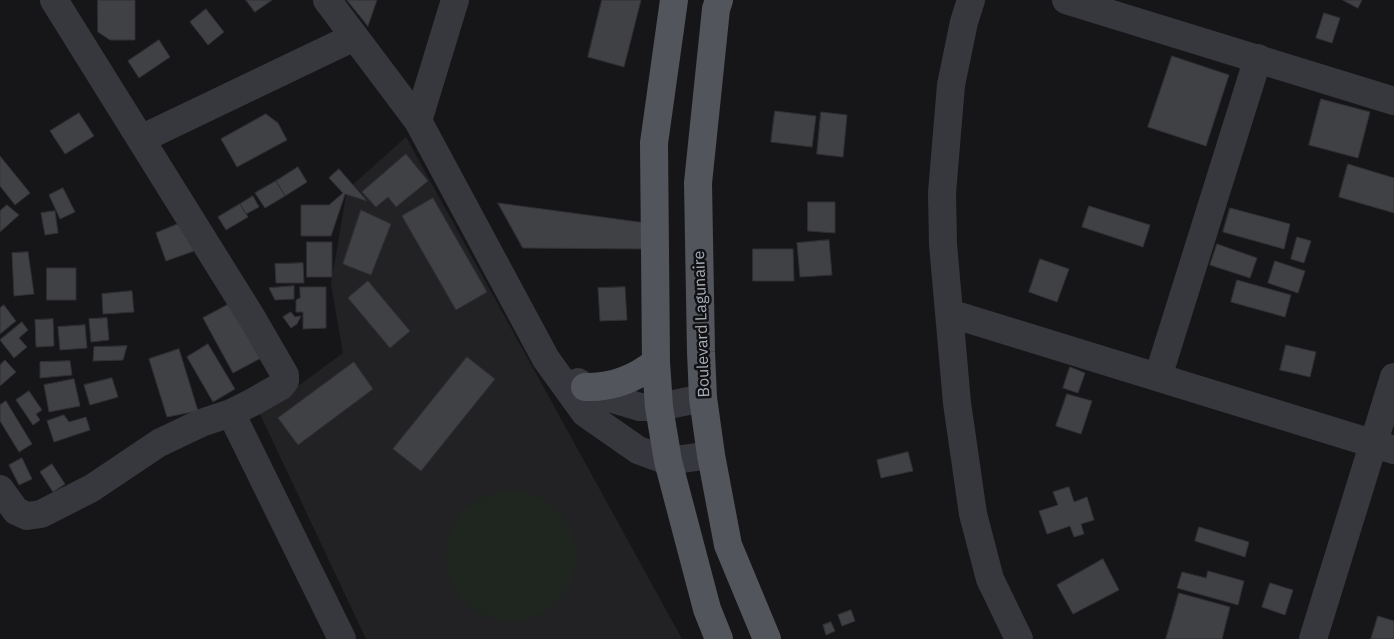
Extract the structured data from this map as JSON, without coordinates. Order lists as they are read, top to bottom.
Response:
{
  "streets": {
    "main road": ["Boulevard Lagunaire"]
  }
}
